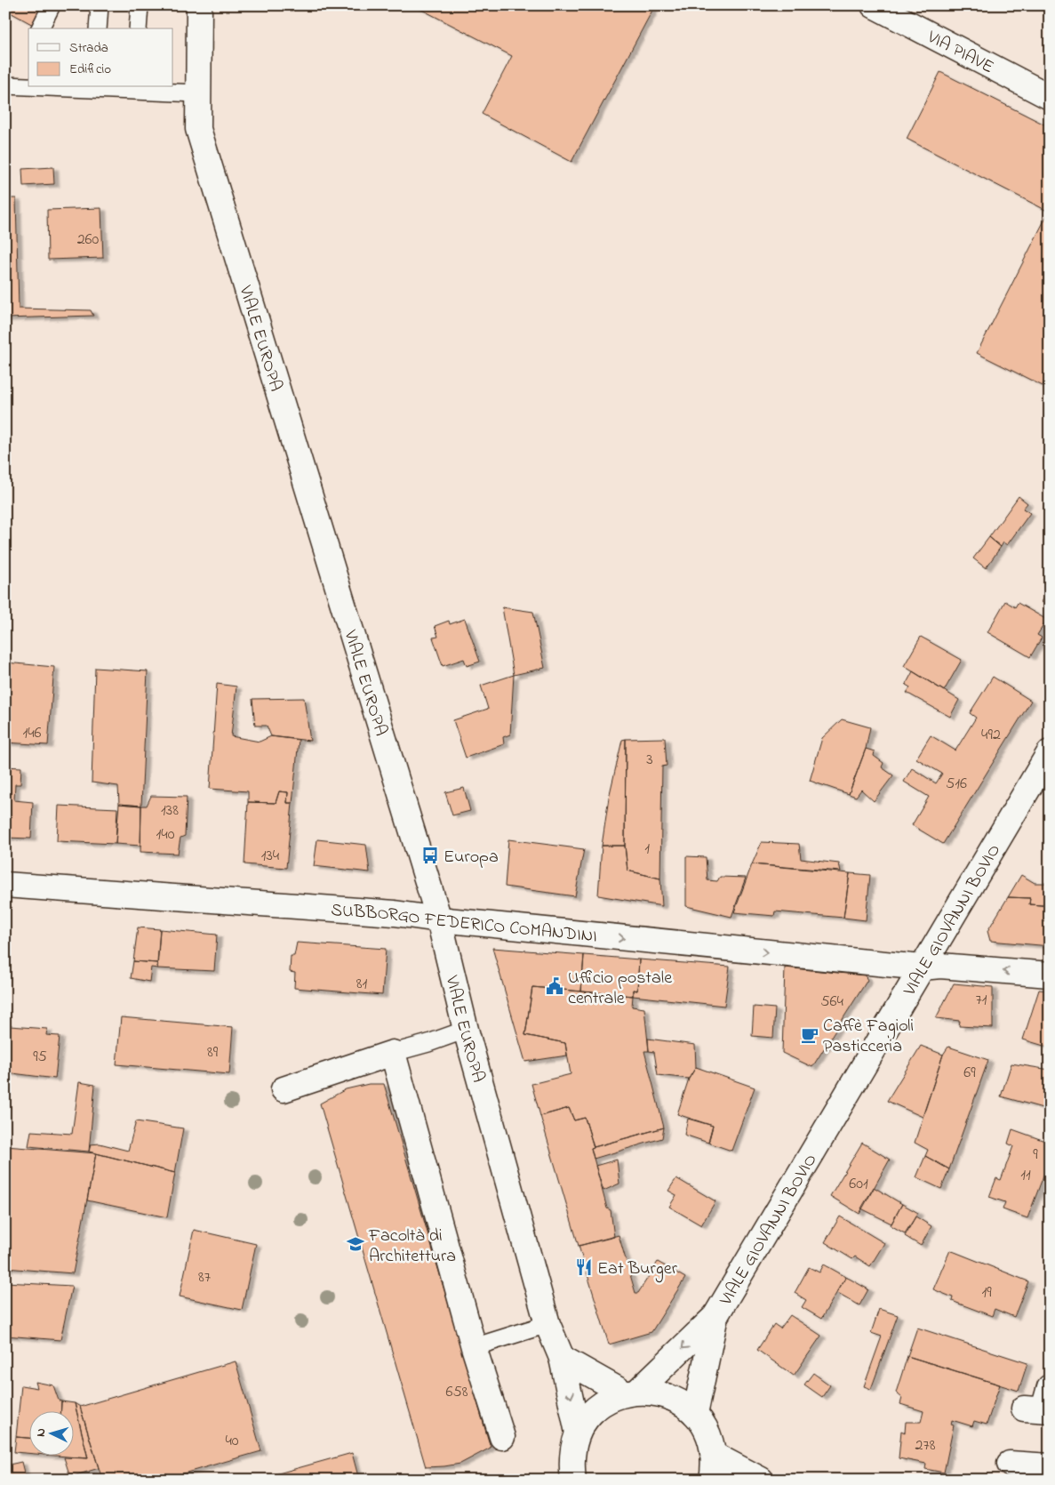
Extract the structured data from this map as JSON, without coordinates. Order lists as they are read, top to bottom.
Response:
{
  "streets": {
    "street": [
      "VIA PIAVE",
      "VIALE EUROPA",
      "VIALE GIOVANNI BOVIO",
      "SUBBORGO FEDERICO COMANDINI"
    ]
  },
  "crossings": [
    ["VIALE EUROPA", "SUBBORGO FEDERICO COMANDINI"],
    ["VIALE GIOVANNI BOVIO", "SUBBORGO FEDERICO COMANDINI"]
  ],
  "places": {
    "bus stop": ["Europa"],
    "public building": ["Ufficio postale centrale"],
    "cafe": ["Caffè Fagioli Pasticceria"],
    "school or university": ["Facoltà di Architettura"],
    "restaurant": ["Eat Burger"]
  },
  "house_numbers": [
    "260",
    "146",
    "492",
    "3",
    "516",
    "138",
    "140",
    "1",
    "134",
    "81",
    "71",
    "564",
    "89",
    "95",
    "69",
    "9",
    "11",
    "601",
    "87",
    "19",
    "658",
    "40",
    "278"
  ],
  "legend": ["Strada", "Edificio"],
  "north": "left"
}
